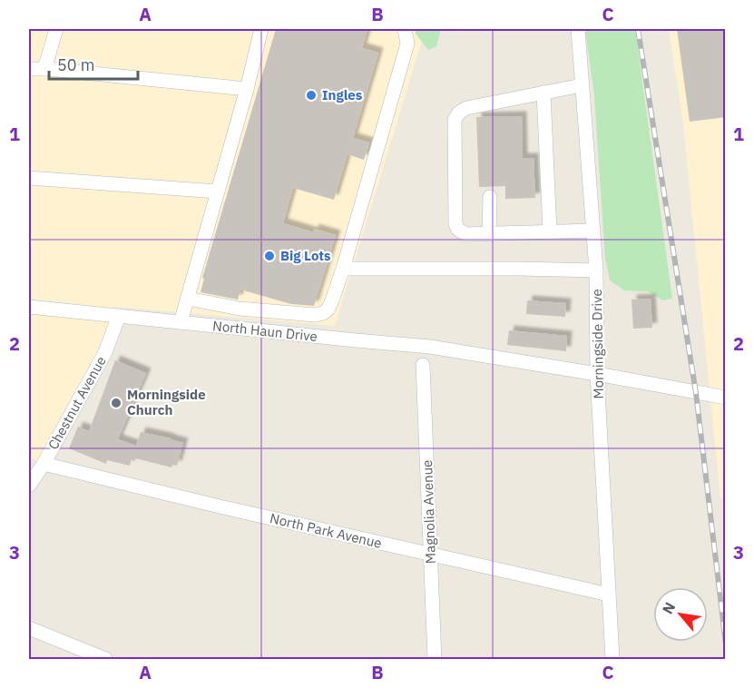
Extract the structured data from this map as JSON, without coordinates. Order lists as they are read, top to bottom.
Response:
{
  "streets": {
    "street": [
      "North Haun Drive",
      "Morningside Drive",
      "Chestnut Avenue",
      "Magnolia Avenue",
      "North Park Avenue"
    ]
  },
  "crossings": [
    ["North Haun Drive", "Morningside Drive"],
    ["North Haun Drive", "Chestnut Avenue"],
    ["Morningside Drive", "North Park Avenue"],
    ["Chestnut Avenue", "North Park Avenue"],
    ["Magnolia Avenue", "North Park Avenue"]
  ],
  "places": ["Ingles", "Big Lots", "Morningside Church"],
  "scale_bar": "50 m",
  "north": "top left",
  "grid": {
    "columns": ["A", "B", "C"],
    "rows": ["1", "2", "3"]
  }
}
